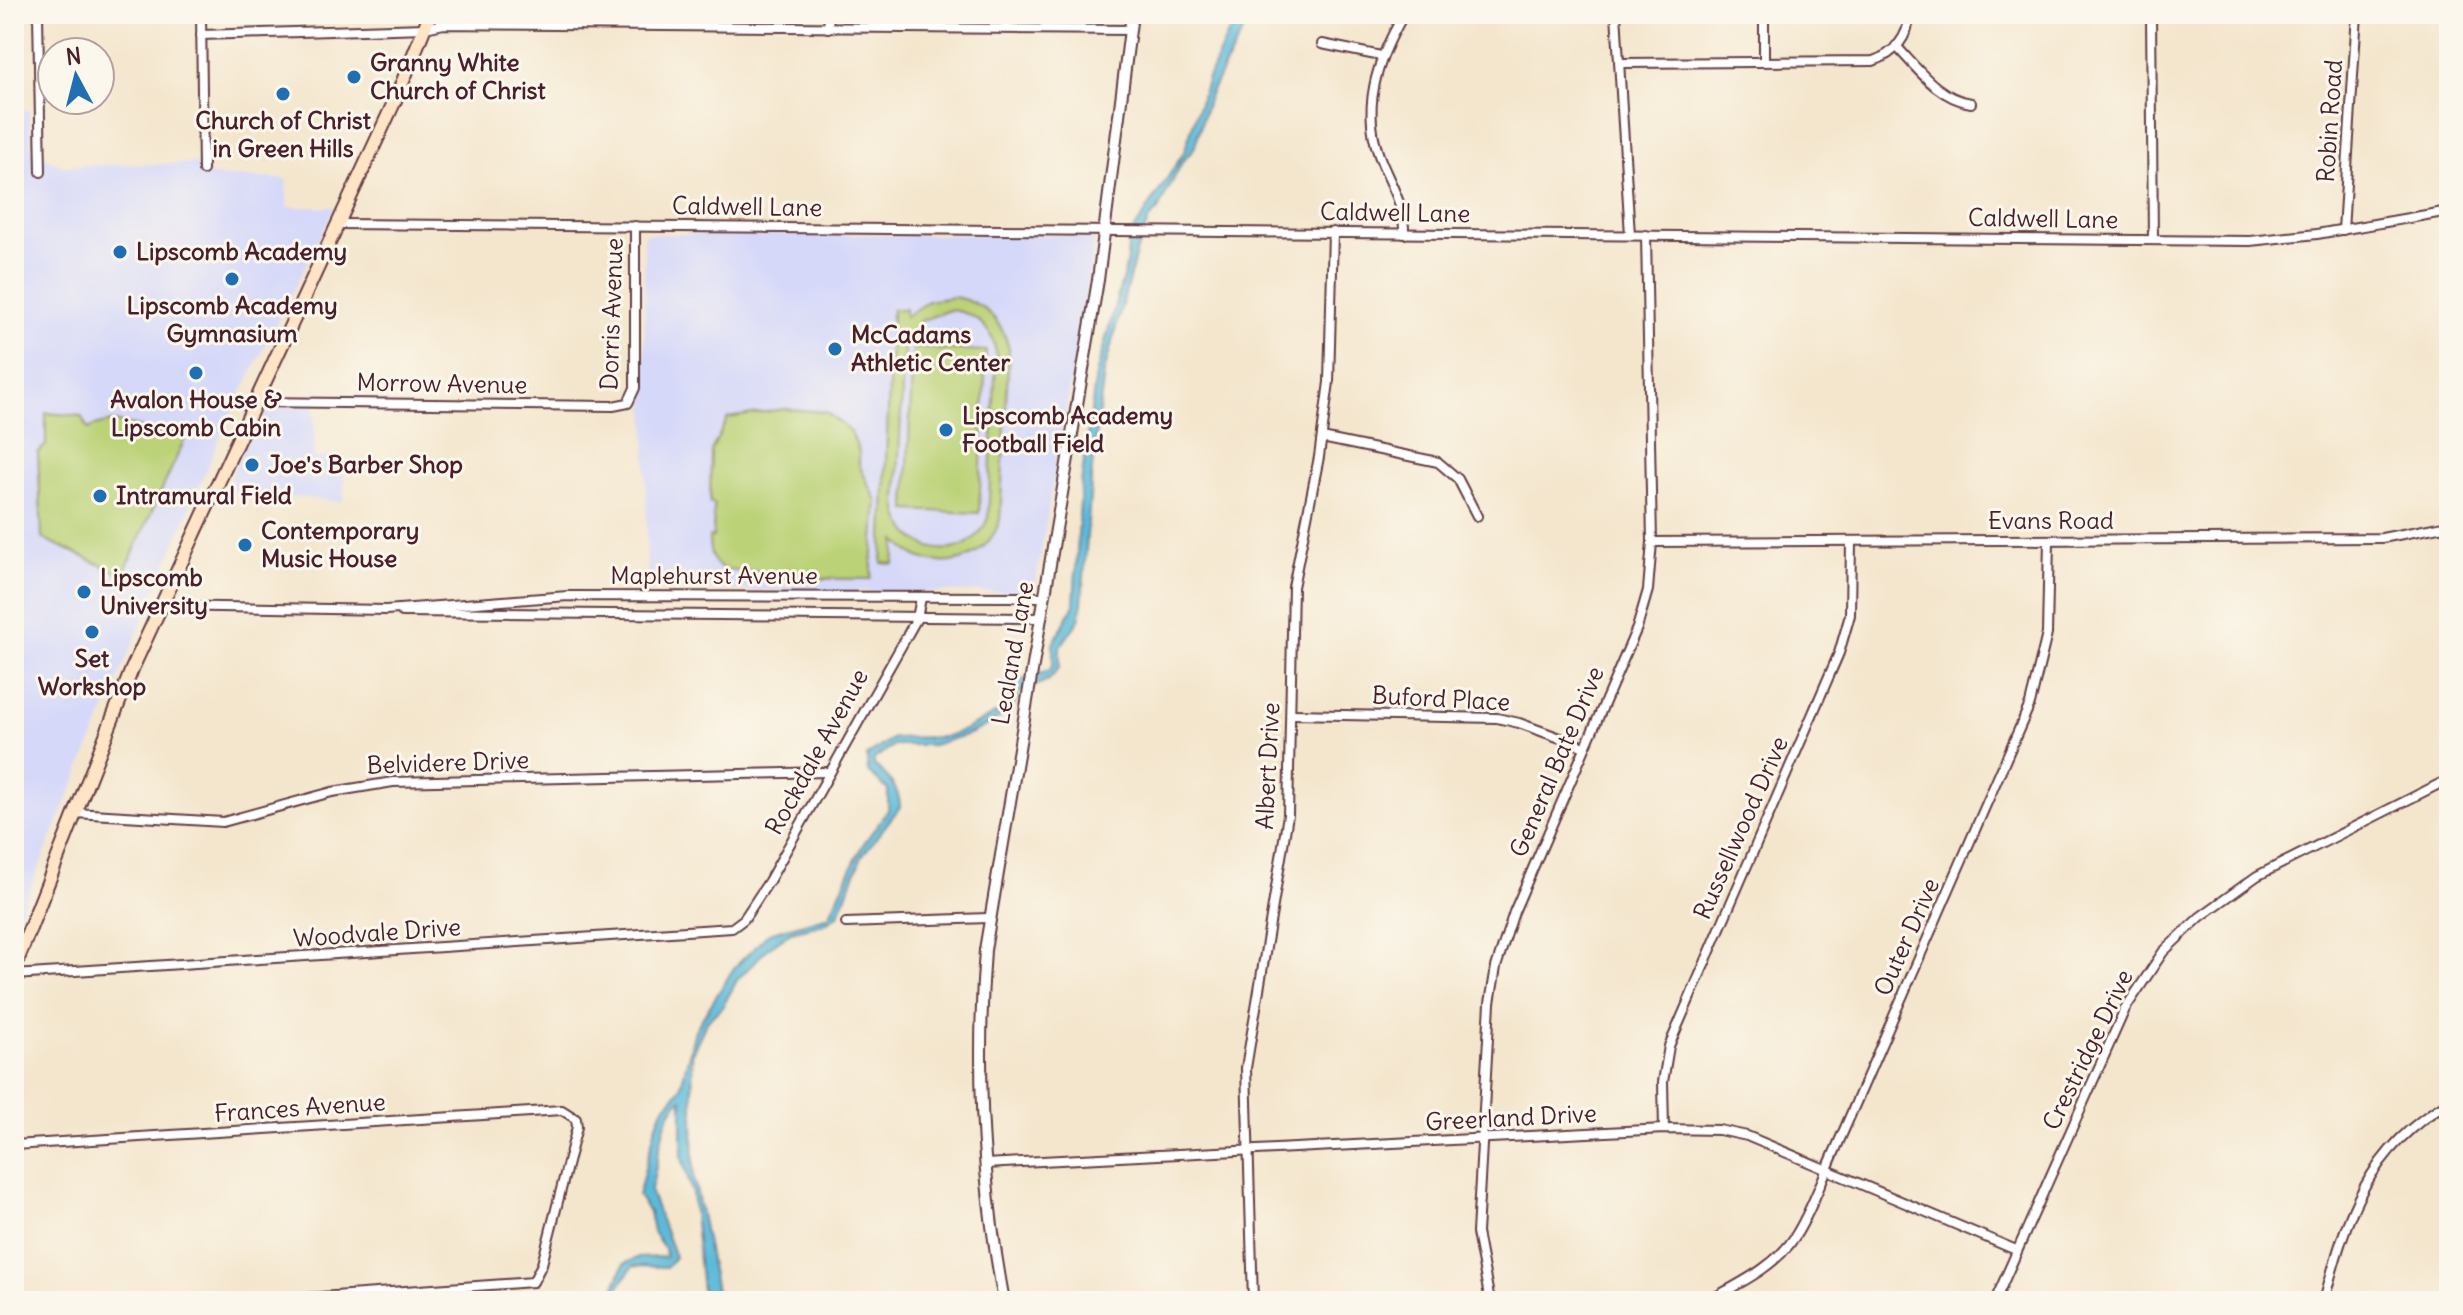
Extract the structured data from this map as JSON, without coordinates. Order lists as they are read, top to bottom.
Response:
{
  "streets": {
    "street": [
      "Robin Road",
      "Caldwell Lane",
      "Dorris Avenue",
      "Morrow Avenue",
      "Evans Road",
      "Maplehurst Avenue",
      "Lealand Lane",
      "Buford Place",
      "Rockdale Avenue",
      "General Bate Drive",
      "Belvidere Drive",
      "Albert Drive",
      "Russellwood Drive",
      "Woodvale Drive",
      "Outer Drive",
      "Crestridge Drive",
      "Frances Avenue",
      "Greerland Drive"
    ]
  },
  "crossings": [
    ["Robin Road", "Caldwell Lane"],
    ["Caldwell Lane", "Dorris Avenue"],
    ["Caldwell Lane", "Lealand Lane"],
    ["Caldwell Lane", "General Bate Drive"],
    ["Caldwell Lane", "Albert Drive"],
    ["Dorris Avenue", "Morrow Avenue"],
    ["Evans Road", "General Bate Drive"],
    ["Evans Road", "Russellwood Drive"],
    ["Evans Road", "Outer Drive"],
    ["Maplehurst Avenue", "Lealand Lane"],
    ["Maplehurst Avenue", "Rockdale Avenue"],
    ["Lealand Lane", "Greerland Drive"],
    ["Buford Place", "General Bate Drive"],
    ["Buford Place", "Albert Drive"],
    ["Rockdale Avenue", "Belvidere Drive"],
    ["Rockdale Avenue", "Woodvale Drive"],
    ["General Bate Drive", "Greerland Drive"],
    ["Albert Drive", "Greerland Drive"],
    ["Russellwood Drive", "Greerland Drive"],
    ["Outer Drive", "Greerland Drive"],
    ["Crestridge Drive", "Greerland Drive"]
  ],
  "places": [
    "Granny White Church of Christ",
    "Church of Christ in Green Hills",
    "Lipscomb Academy",
    "Lipscomb Academy Gymnasium",
    "McCadams Athletic Center",
    "Avalon House & Lipscomb Cabin",
    "Lipscomb Academy Football Field",
    "Joe's Barber Shop",
    "Intramural Field",
    "Contemporary Music House",
    "Lipscomb University",
    "Set Workshop"
  ],
  "north": "top"
}
